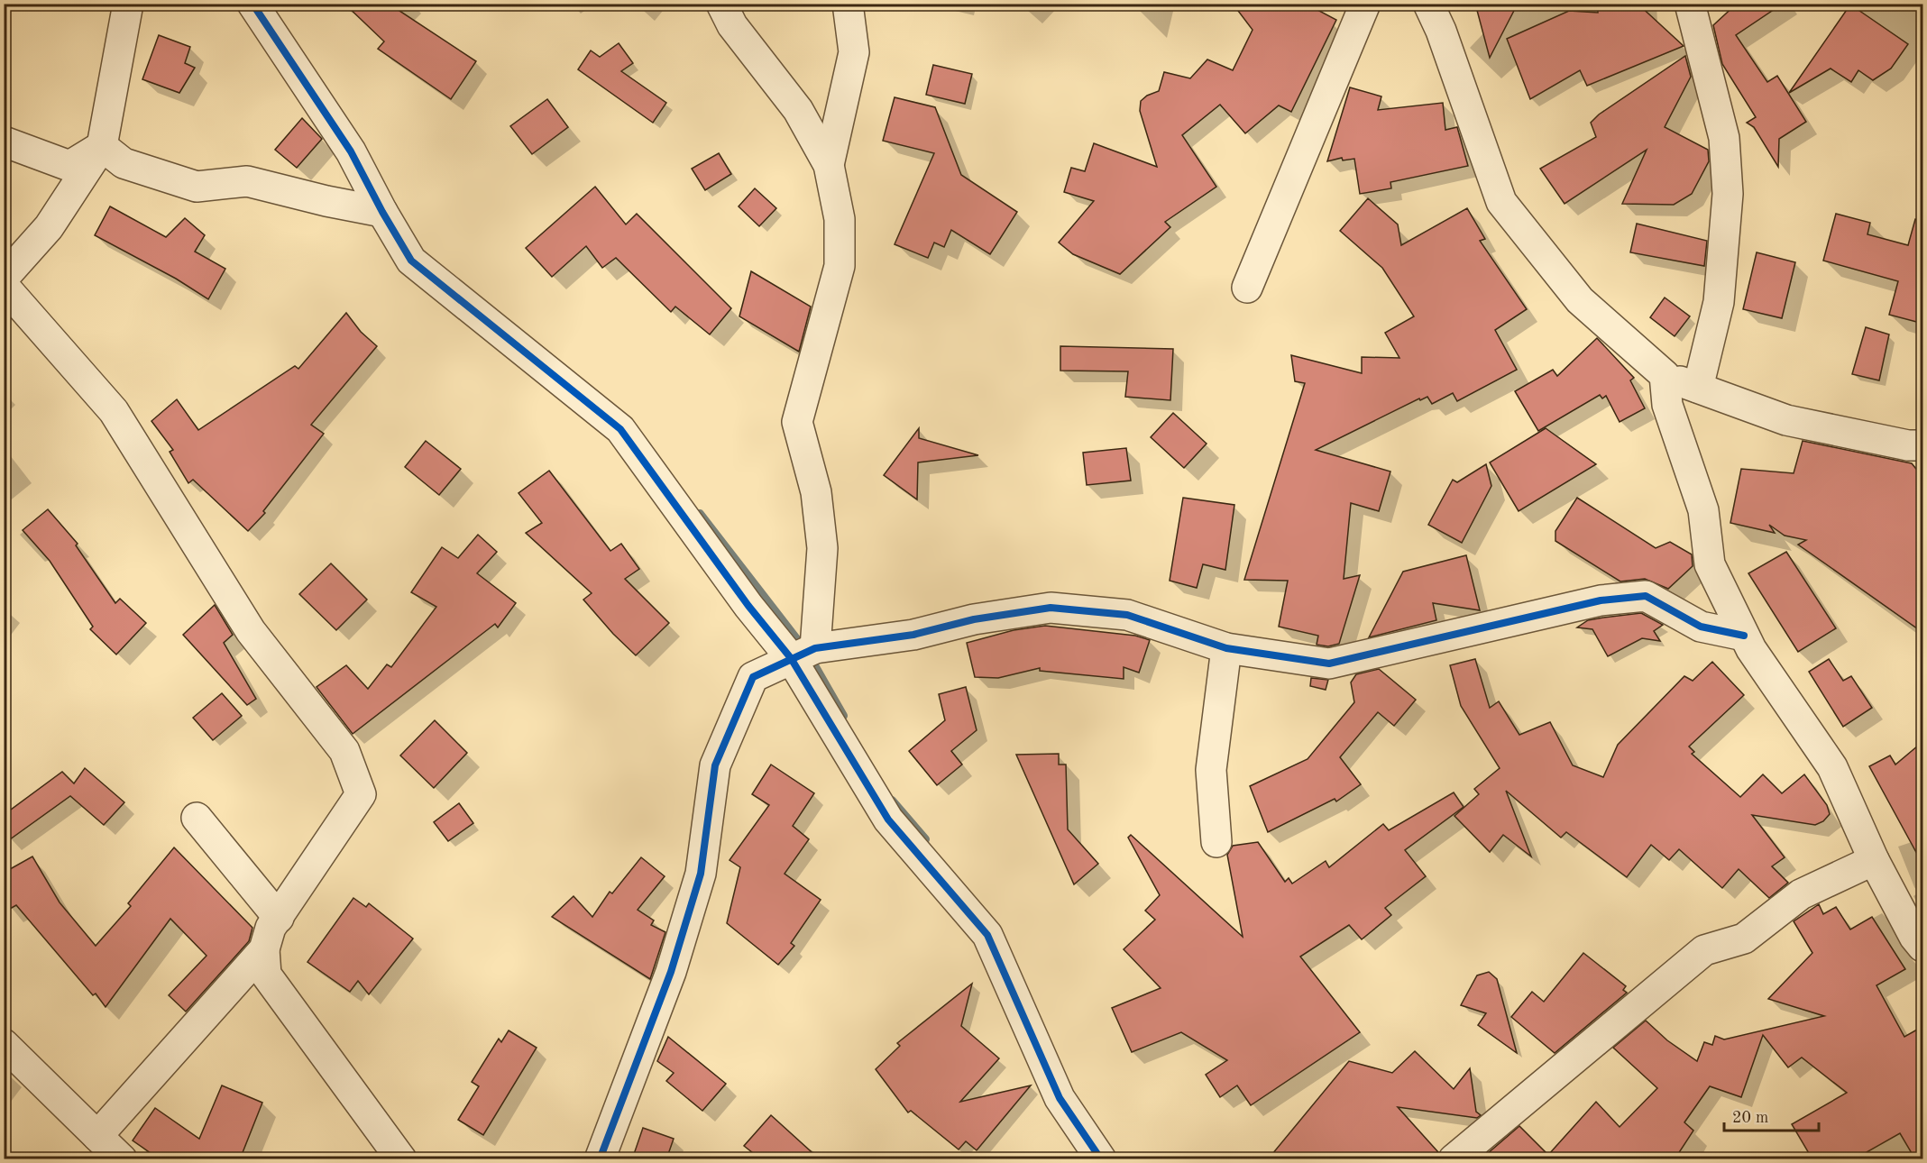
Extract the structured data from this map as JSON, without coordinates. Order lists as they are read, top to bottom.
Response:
{
  "scale_bar": "20 m"
}
